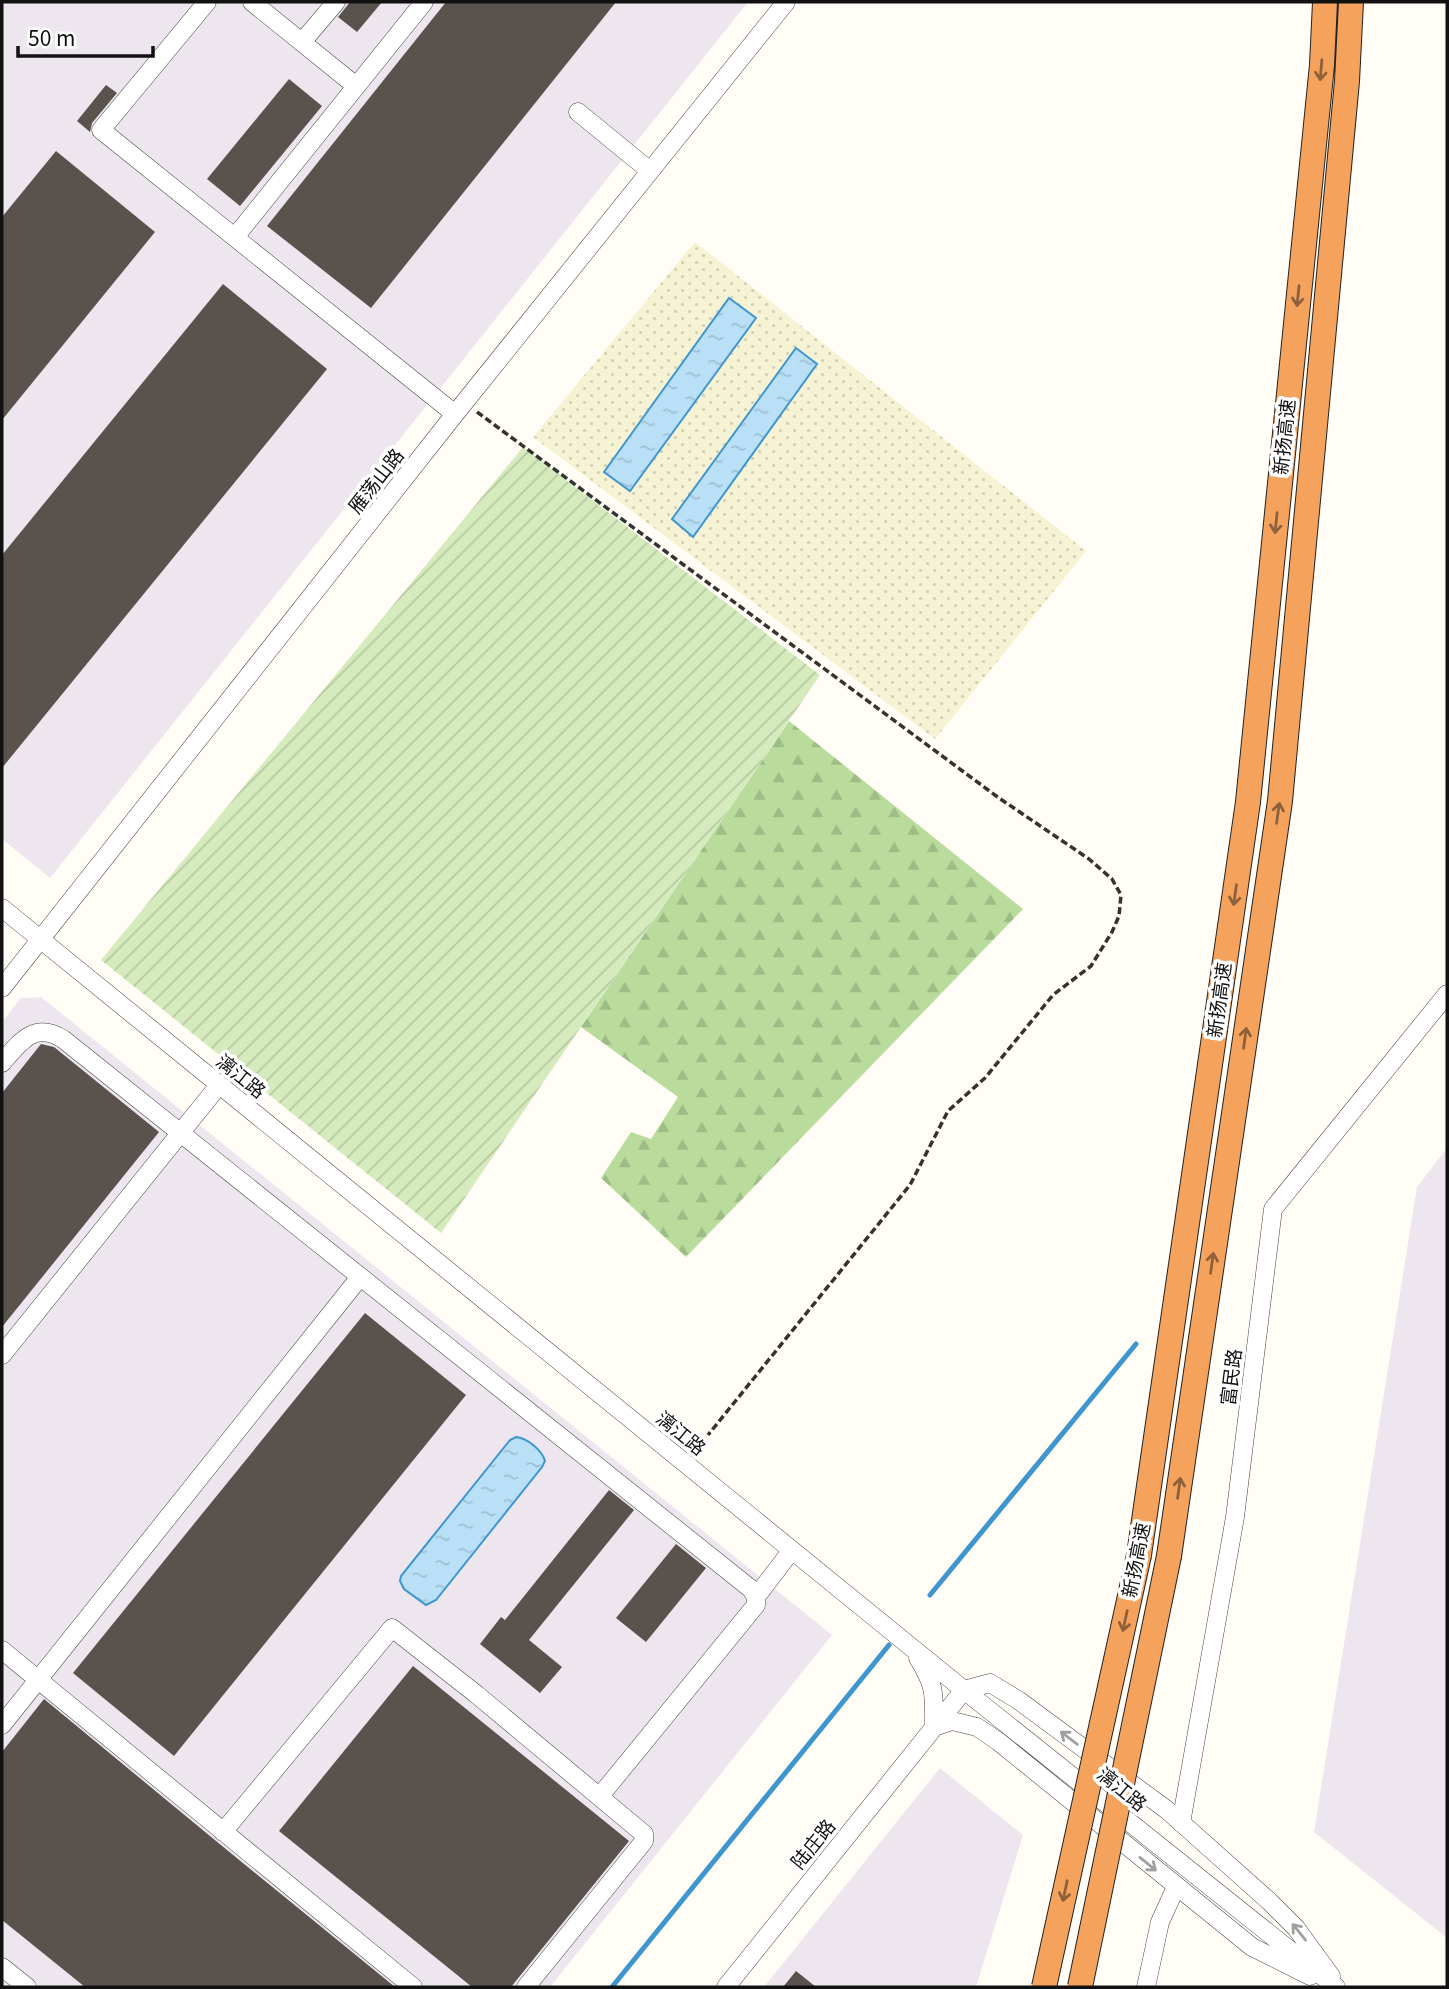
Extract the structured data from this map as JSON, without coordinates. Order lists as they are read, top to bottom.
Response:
{
  "streets": {
    "highway": ["新扬高速"],
    "street": [
      "雁荡山路",
      "漓江路",
      "富民路",
      "陆庄路"
    ]
  },
  "crossings": [
    ["雁荡山路", "漓江路"],
    ["漓江路", "陆庄路"]
  ],
  "scale_bar": "50 m"
}
